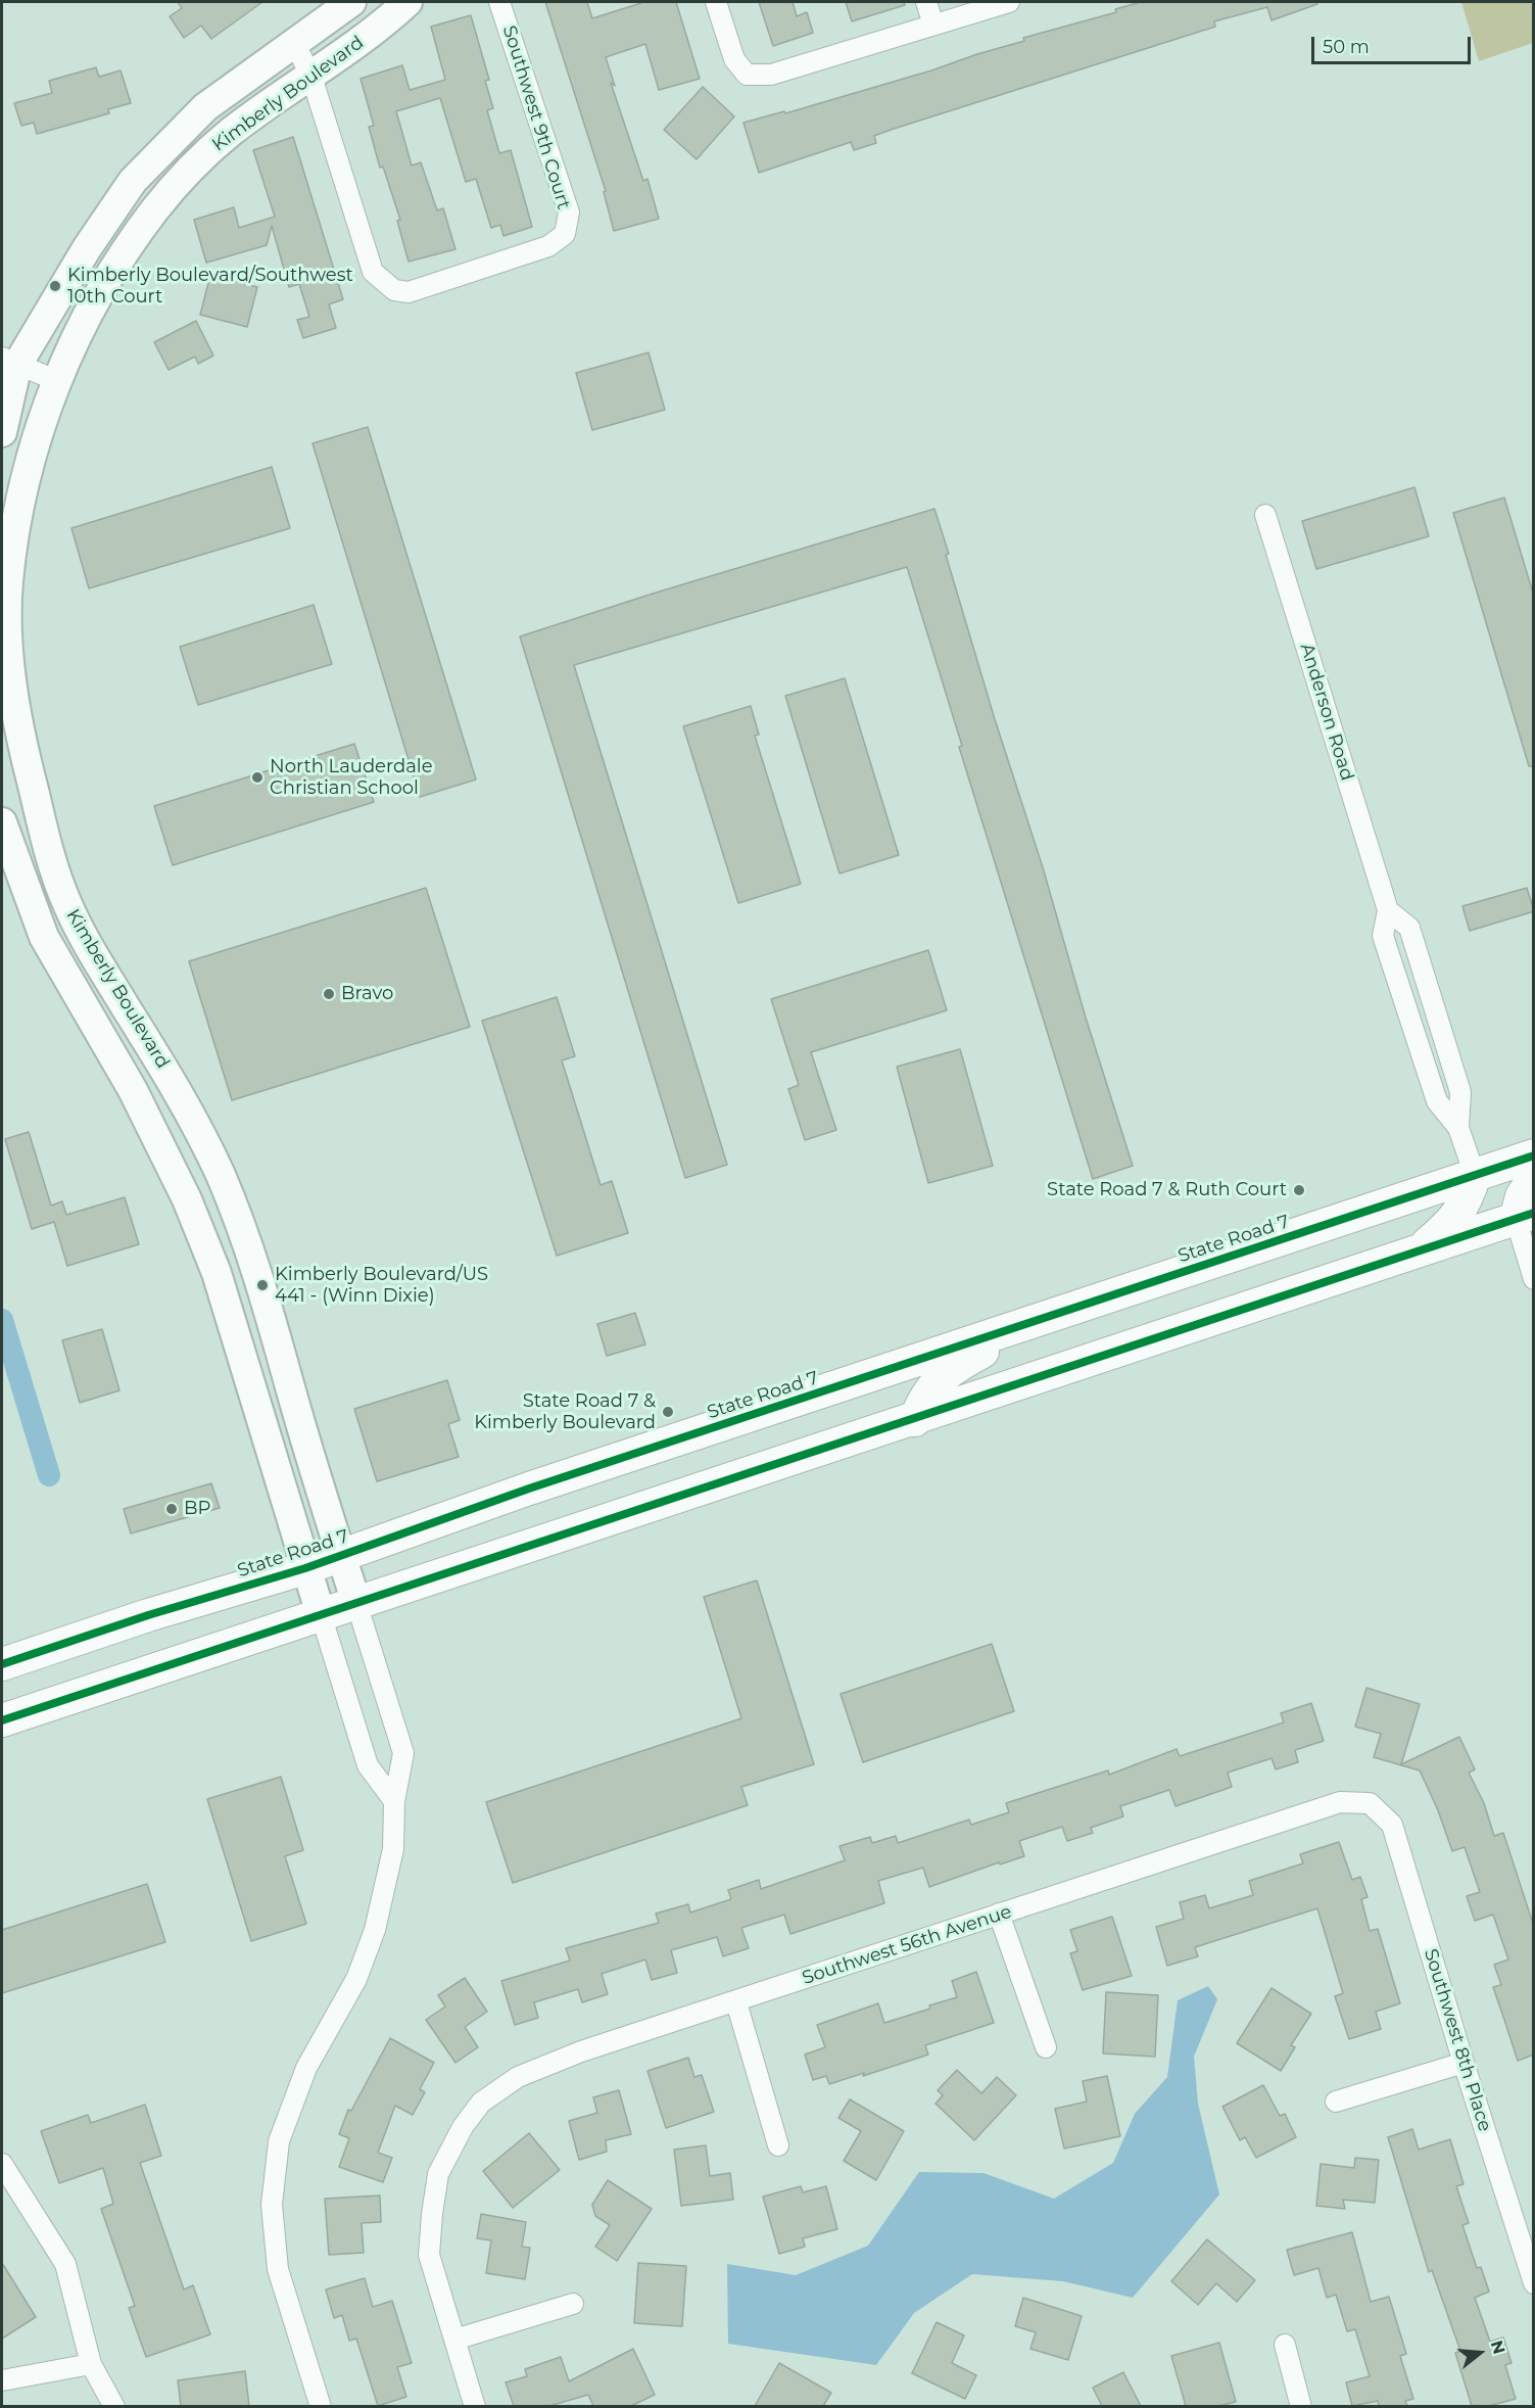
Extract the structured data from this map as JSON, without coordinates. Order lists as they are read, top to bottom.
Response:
{
  "streets": {
    "main road": ["State Road 7"],
    "street": [
      "Kimberly Boulevard",
      "Southwest 9th Court",
      "Anderson Road",
      "Southwest 56th Avenue",
      "Southwest 8th Place"
    ]
  },
  "crossings": [
    ["Kimberly Boulevard", "Southwest 9th Court"],
    ["Kimberly Boulevard", "State Road 7"],
    ["Anderson Road", "State Road 7"],
    ["Southwest 56th Avenue", "Southwest 8th Place"]
  ],
  "places": [
    "Kimberly Boulevard/Southwest 10th Court",
    "North Lauderdale Christian School",
    "Bravo",
    "State Road 7 & Ruth Court",
    "Kimberly Boulevard/US 441 - (Winn Dixie)",
    "State Road 7 & Kimberly Boulevard",
    "BP"
  ],
  "scale_bar": "50 m",
  "north": "right"
}
